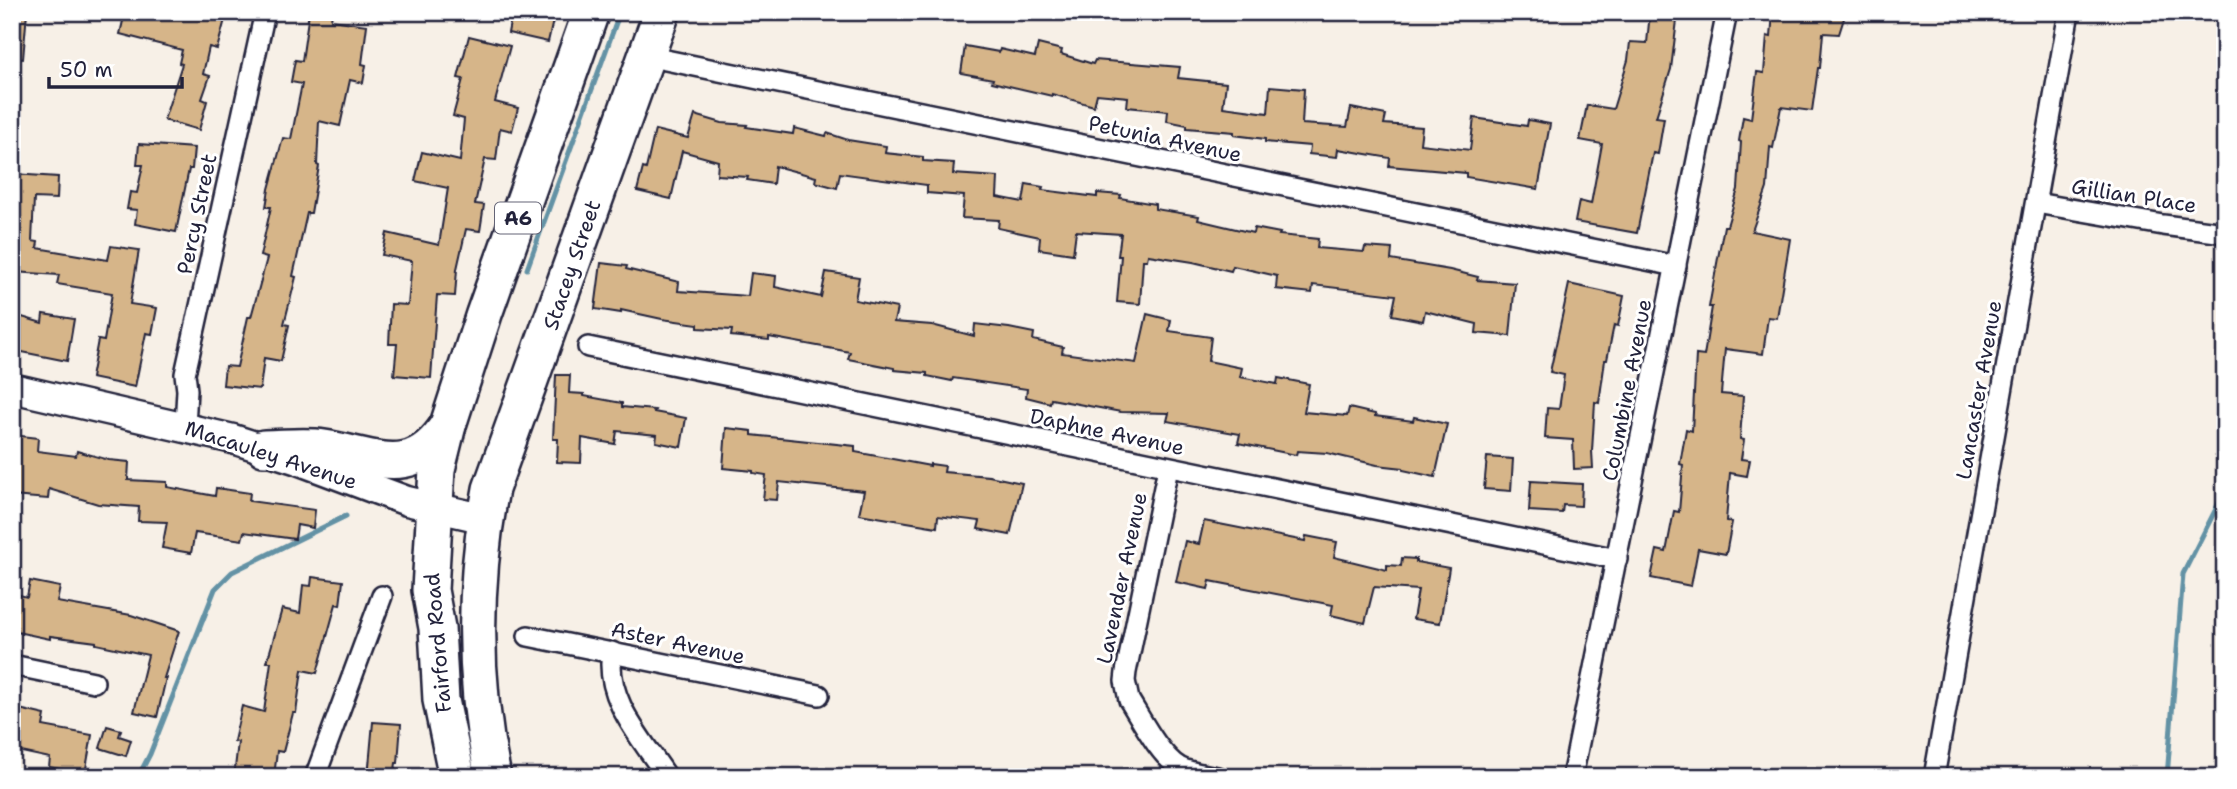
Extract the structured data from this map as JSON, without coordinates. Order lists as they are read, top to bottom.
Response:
{
  "streets": {
    "highway": ["A6", "Stacey Street", "Fairford Road"],
    "main road": ["Macauley Avenue"],
    "street": [
      "Petunia Avenue",
      "Gillian Place",
      "Percy Street",
      "Columbine Avenue",
      "Lancaster Avenue",
      "Daphne Avenue",
      "Lavender Avenue",
      "Aster Avenue"
    ]
  },
  "crossings": [
    ["Petunia Avenue", "Stacey Street"],
    ["Petunia Avenue", "Columbine Avenue"],
    ["Gillian Place", "Lancaster Avenue"],
    ["Percy Street", "Macauley Avenue"],
    ["A6", "Macauley Avenue"],
    ["A6", "Fairford Road"],
    ["Stacey Street", "Macauley Avenue"],
    ["Stacey Street", "Fairford Road"],
    ["Columbine Avenue", "Daphne Avenue"],
    ["Daphne Avenue", "Lavender Avenue"],
    ["Macauley Avenue", "Fairford Road"]
  ],
  "scale_bar": "50 m"
}
